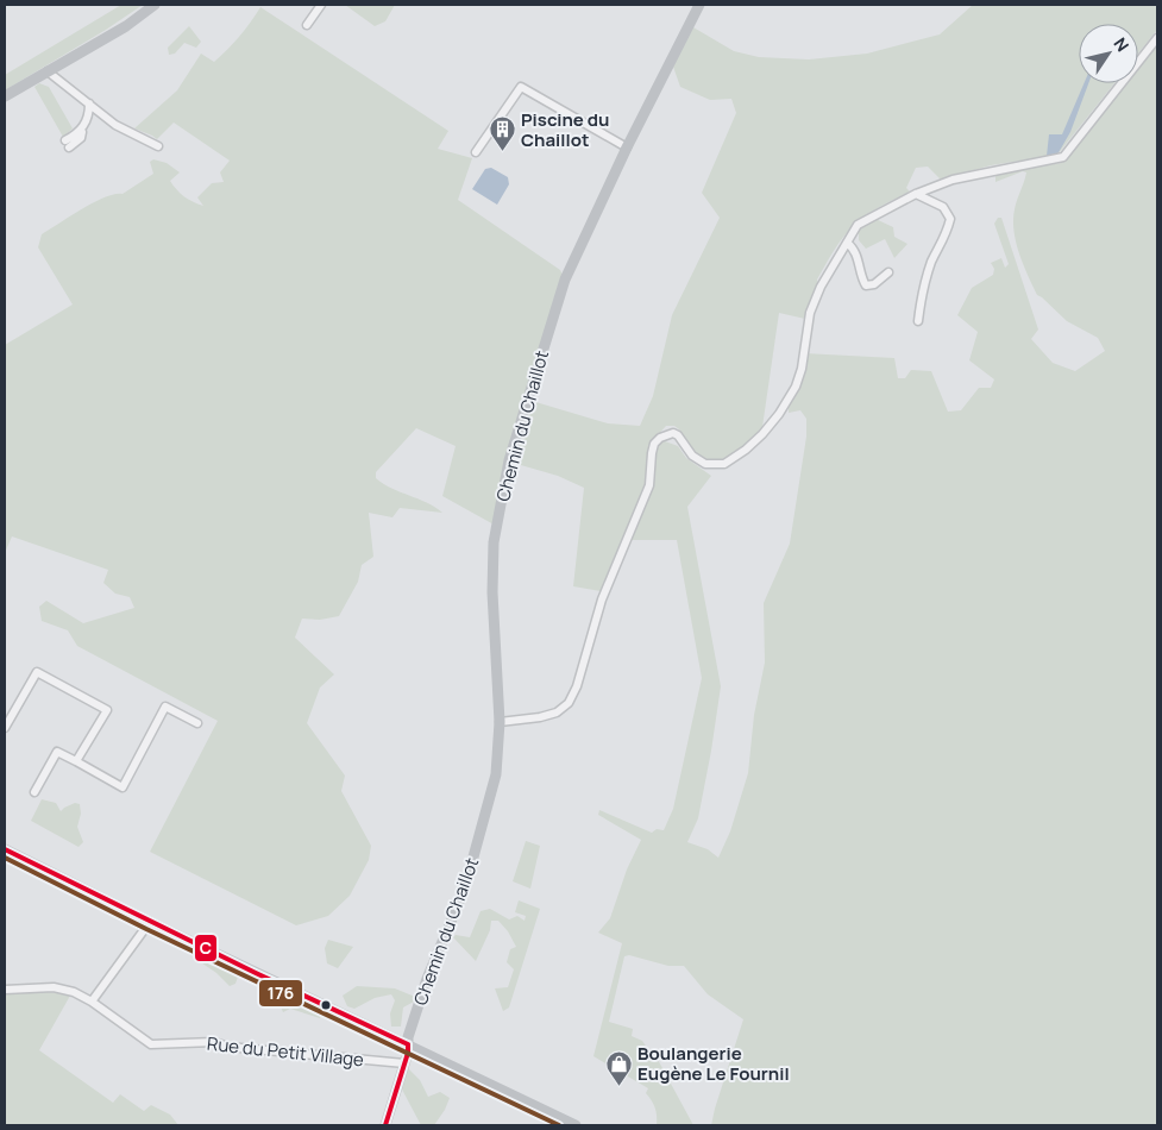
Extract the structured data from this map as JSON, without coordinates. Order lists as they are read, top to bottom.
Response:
{
  "streets": {
    "street": ["Chemin du Chaillot", "Rue du Petit Village"]
  },
  "places": {
    "building": ["Piscine du Chaillot"],
    "shop": ["Boulangerie Eugène Le Fournil"]
  },
  "lines": ["transit line C", "transit line 176"],
  "north": "top right"
}
